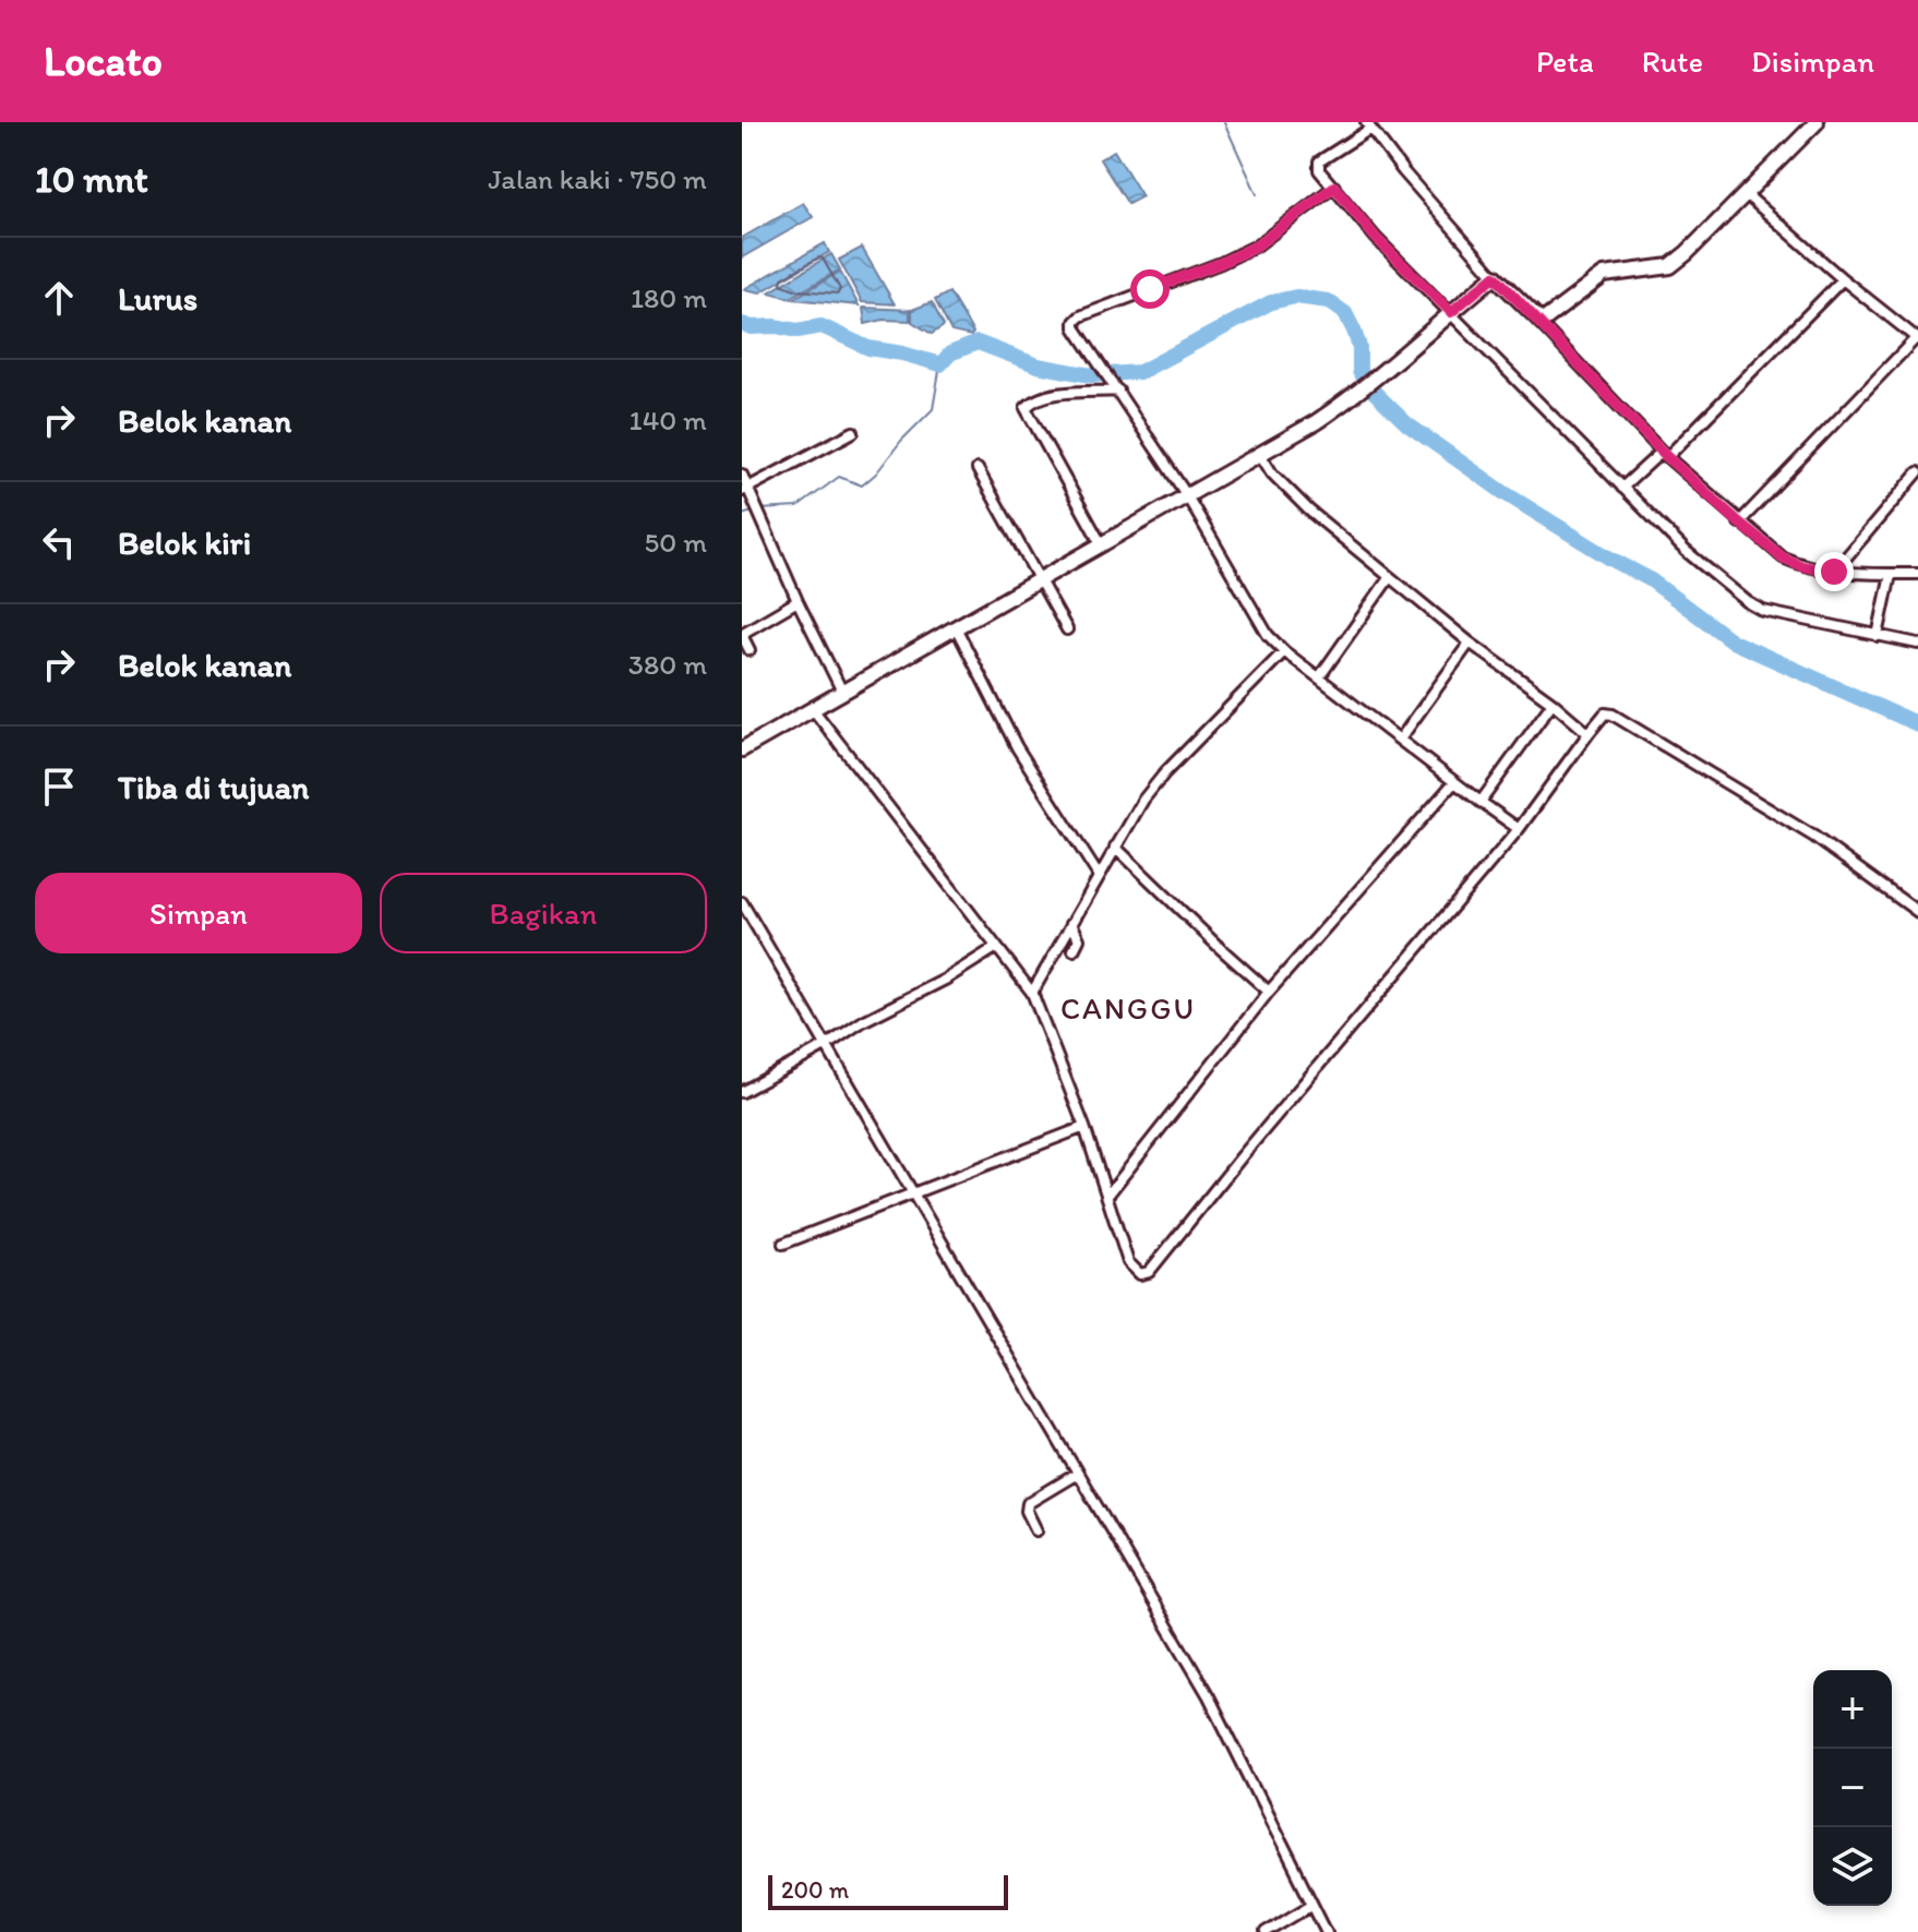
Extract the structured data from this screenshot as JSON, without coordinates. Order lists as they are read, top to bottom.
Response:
{
  "districts": ["CANGGU"],
  "scale_bar": "200 m",
  "page": {
    "header": "Locato",
    "nav": ["Peta", "Rute", "Disimpan"],
    "heading": ["10 mnt", "Jalan kaki · 750 m"],
    "list": [
      ["Lurus", "180 m"],
      ["Belok kanan", "140 m"],
      ["Belok kiri", "50 m"],
      ["Belok kanan", "380 m"],
      "Tiba di tujuan"
    ],
    "buttons": ["Simpan", "Bagikan"],
    "map_buttons": ["+", "−"],
    "scale": "200 m"
  }
}
